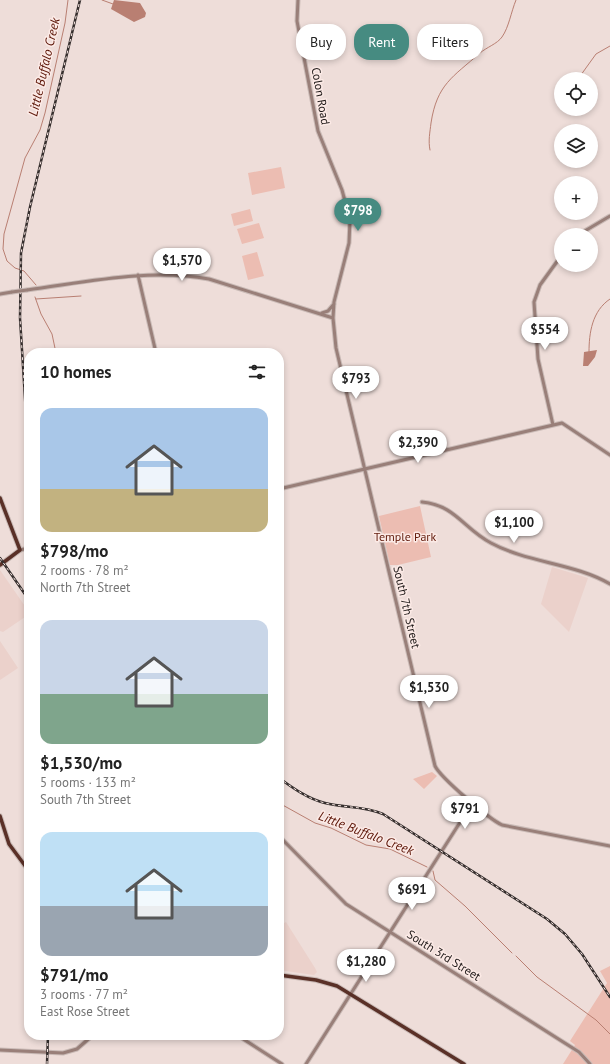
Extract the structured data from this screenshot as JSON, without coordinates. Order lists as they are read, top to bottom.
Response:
{
  "streets": {
    "street": ["Colon Road", "South 7th Street", "South 3rd Street"]
  },
  "crossings": [
    ["Colon Road", "South 7th Street"]
  ],
  "water": ["Little Buffalo Creek"],
  "parks": ["Temple Park"],
  "page": {
    "chip": ["Buy", "Rent", "Filters"],
    "map_buttons": ["+", "−"],
    "price": [
      "$798",
      "$1,570",
      "$554",
      "$793",
      "$2,390",
      "$1,100",
      "$1,530",
      "$791",
      "$691",
      "$1,280"
    ],
    "heading": "10 homes",
    "list": [
      {
        "name": "$798/mo",
        "note": "2 rooms · 78 m² · North 7th Street"
      },
      {
        "name": "$1,530/mo",
        "note": "5 rooms · 133 m² · South 7th Street"
      },
      {
        "name": "$791/mo",
        "note": "3 rooms · 77 m² · East Rose Street"
      }
    ]
  }
}
